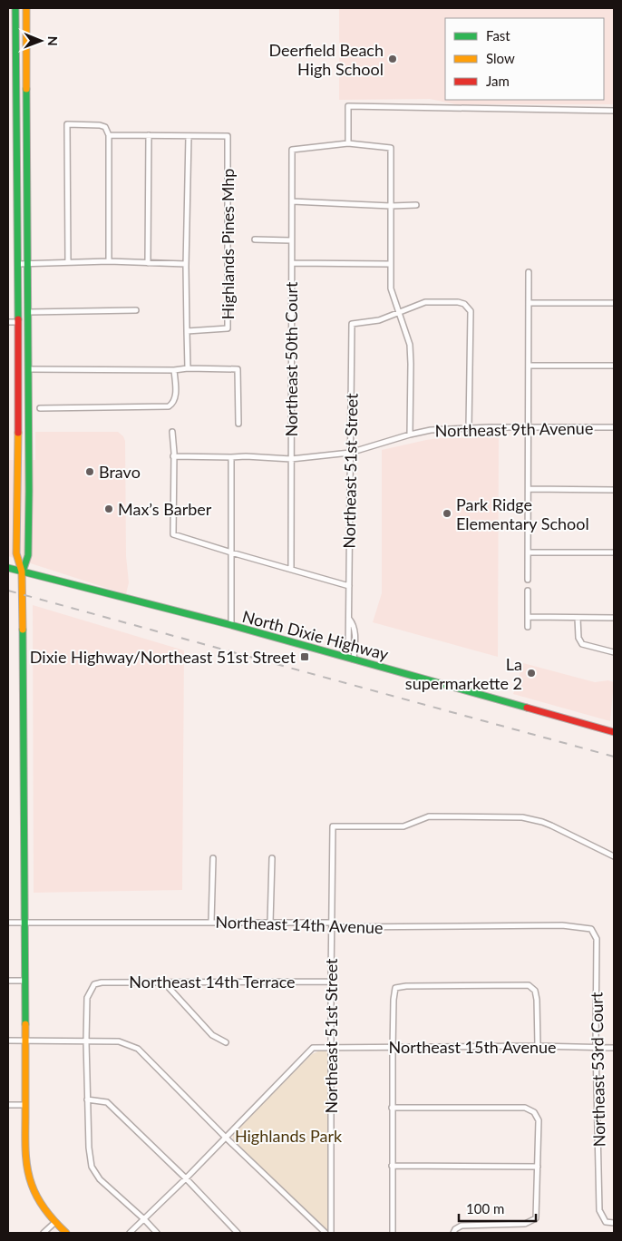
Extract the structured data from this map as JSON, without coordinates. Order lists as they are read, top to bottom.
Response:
{
  "streets": {
    "main road": ["North Dixie Highway"],
    "street": [
      "Highlands Pines Mhp",
      "Northeast 50th Court",
      "Northeast 9th Avenue",
      "Northeast 51st Street",
      "Northeast 14th Avenue",
      "Northeast 14th Terrace",
      "Northeast 15th Avenue",
      "Northeast 53rd Court"
    ]
  },
  "crossings": [
    ["Northeast 50th Court", "Northeast 9th Avenue"],
    ["Northeast 9th Avenue", "Northeast 51st Street"],
    ["Northeast 51st Street", "North Dixie Highway"],
    ["Northeast 51st Street", "Northeast 14th Avenue"],
    ["Northeast 51st Street", "Northeast 14th Terrace"],
    ["Northeast 51st Street", "Northeast 15th Avenue"],
    ["Northeast 14th Avenue", "Northeast 53rd Court"],
    ["Northeast 15th Avenue", "Northeast 53rd Court"]
  ],
  "parks": ["Highlands Park"],
  "places": {
    "other": [
      "Deerfield Beach High School",
      "Bravo",
      "Max’s Barber",
      "Park Ridge Elementary School",
      "La supermarkette 2"
    ],
    "transit": ["Dixie Highway/Northeast 51st Street"]
  },
  "legend": ["Fast", "Slow", "Jam"],
  "scale_bar": "100 m",
  "north": "right"
}
